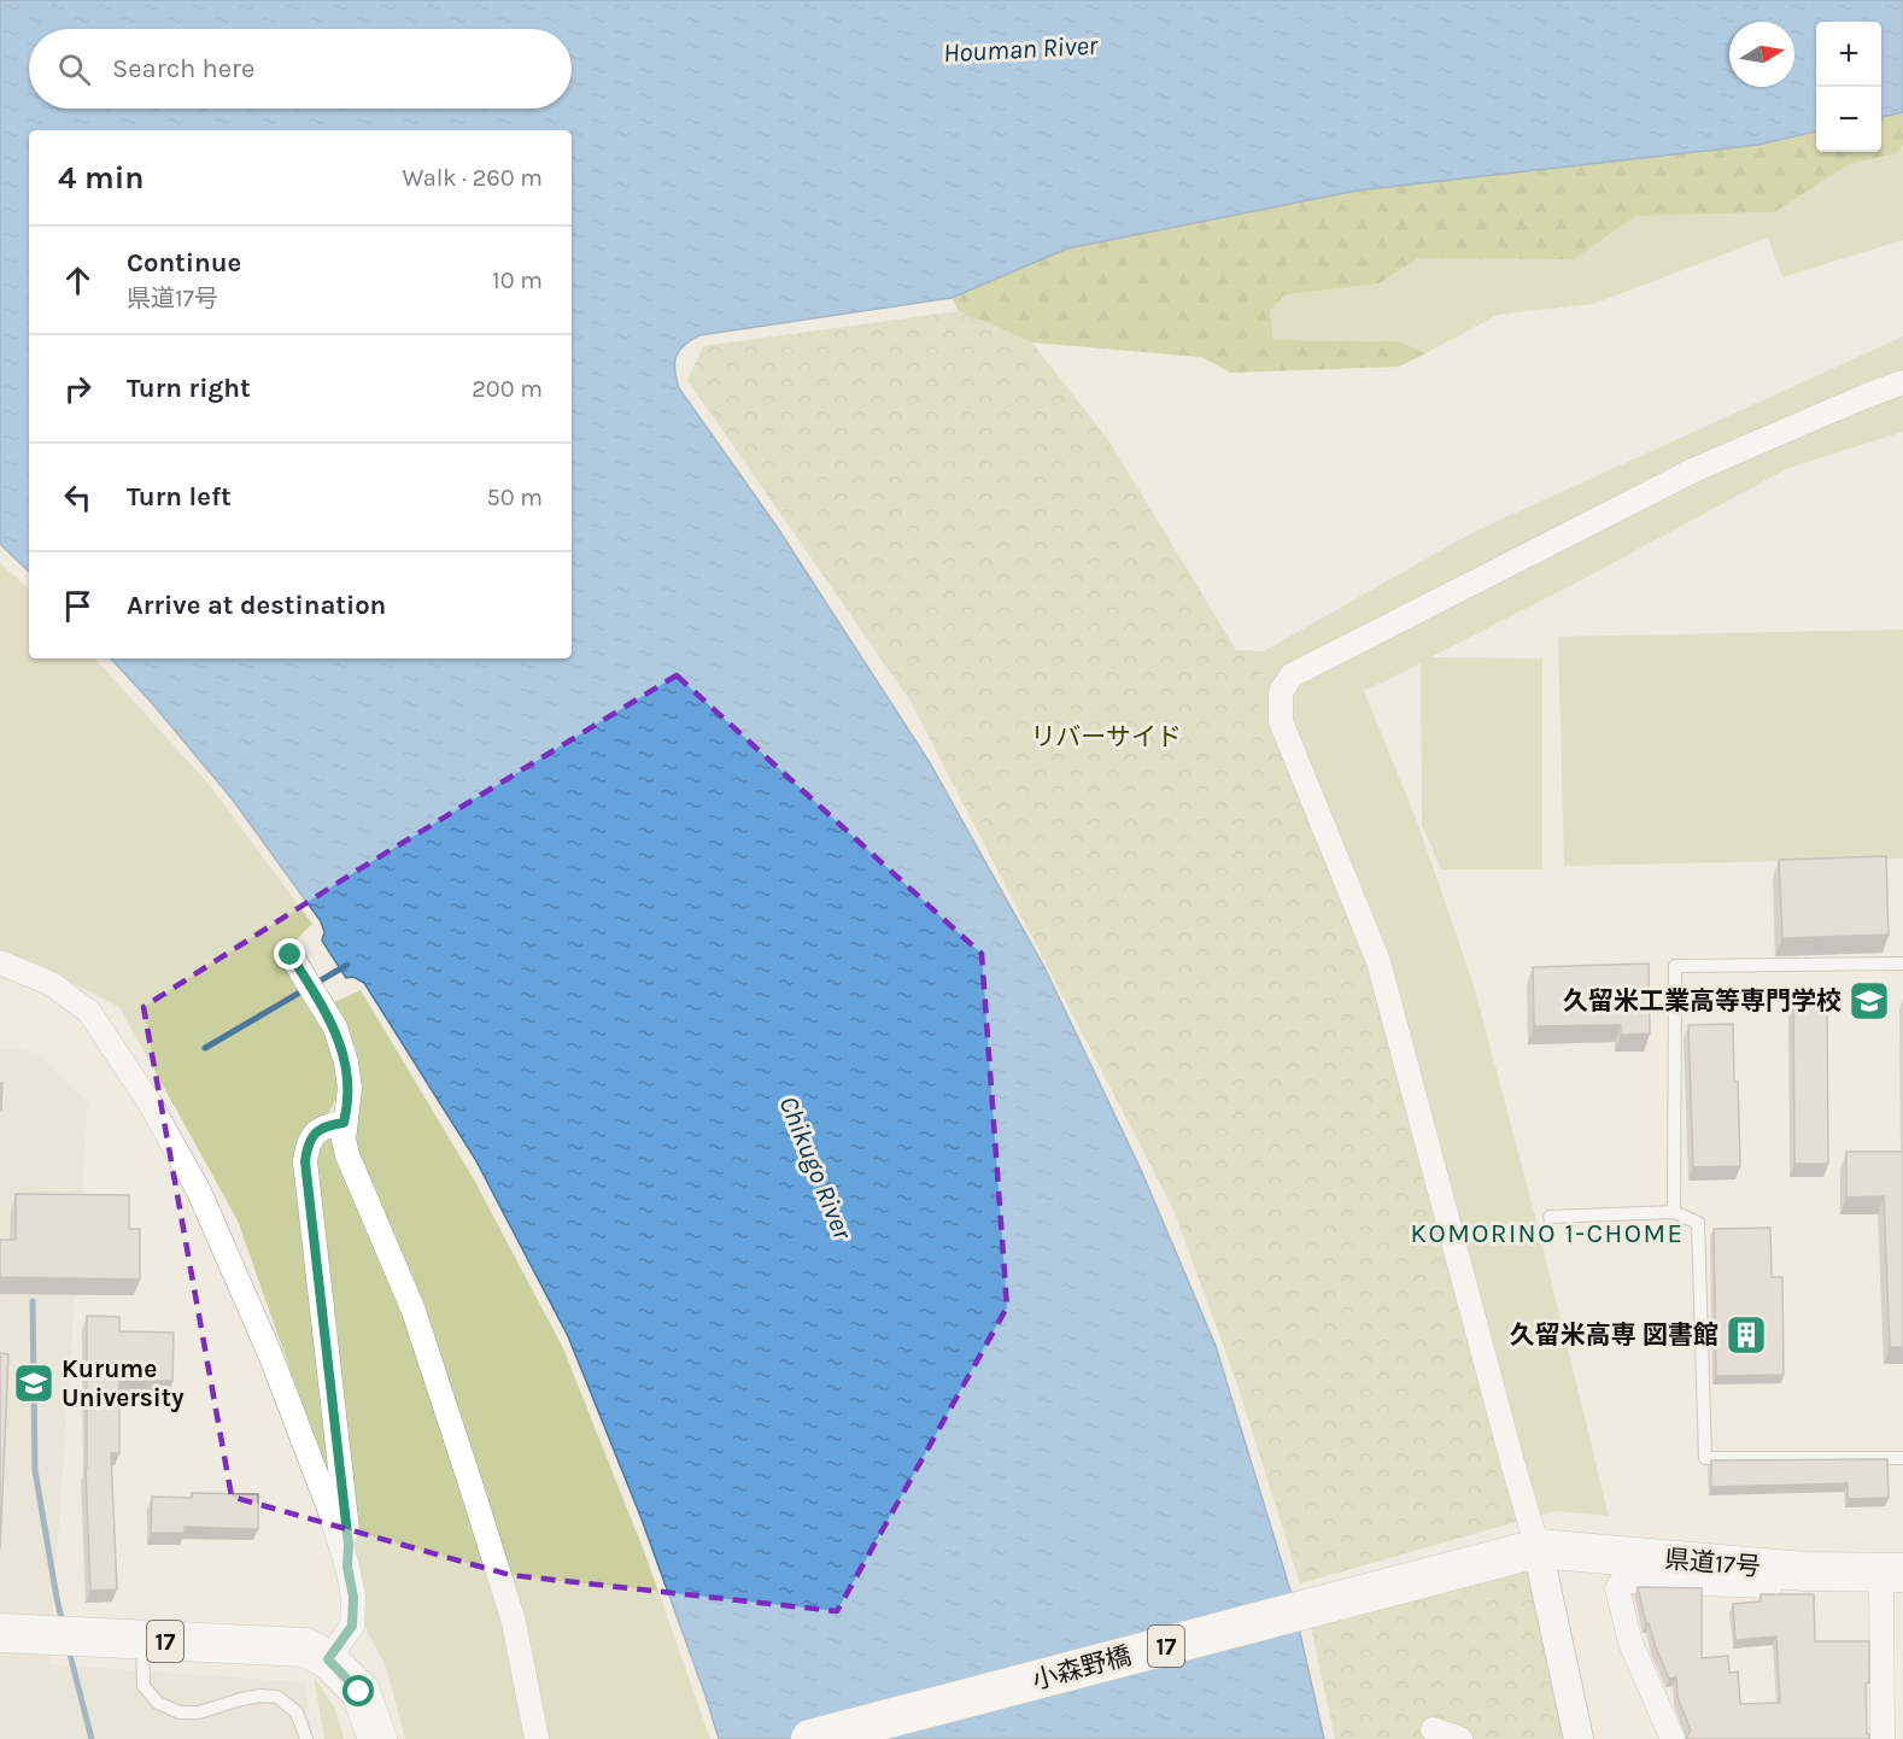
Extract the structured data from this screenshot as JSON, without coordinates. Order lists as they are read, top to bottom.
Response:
{
  "streets": {
    "main road": ["県道17号", "17", "小森野橋"]
  },
  "crossings": [
    ["県道17号", "小森野橋"]
  ],
  "districts": ["KOMORINO 1-CHOME"],
  "water": ["Houman River", "Chikugo River"],
  "parks": ["リバーサイド"],
  "places": {
    "school or university": ["久留米工業高等専門学校", "Kurume University"],
    "building": ["久留米高専 図書館"]
  },
  "north": "right",
  "page": {
    "map_buttons": ["+", "−"],
    "search": "Search here",
    "heading": ["4 min", "Walk · 260 m"],
    "list": [
      ["Continue", "県道17号", "10 m"],
      ["Turn right", "200 m"],
      ["Turn left", "50 m"],
      "Arrive at destination"
    ]
  }
}
